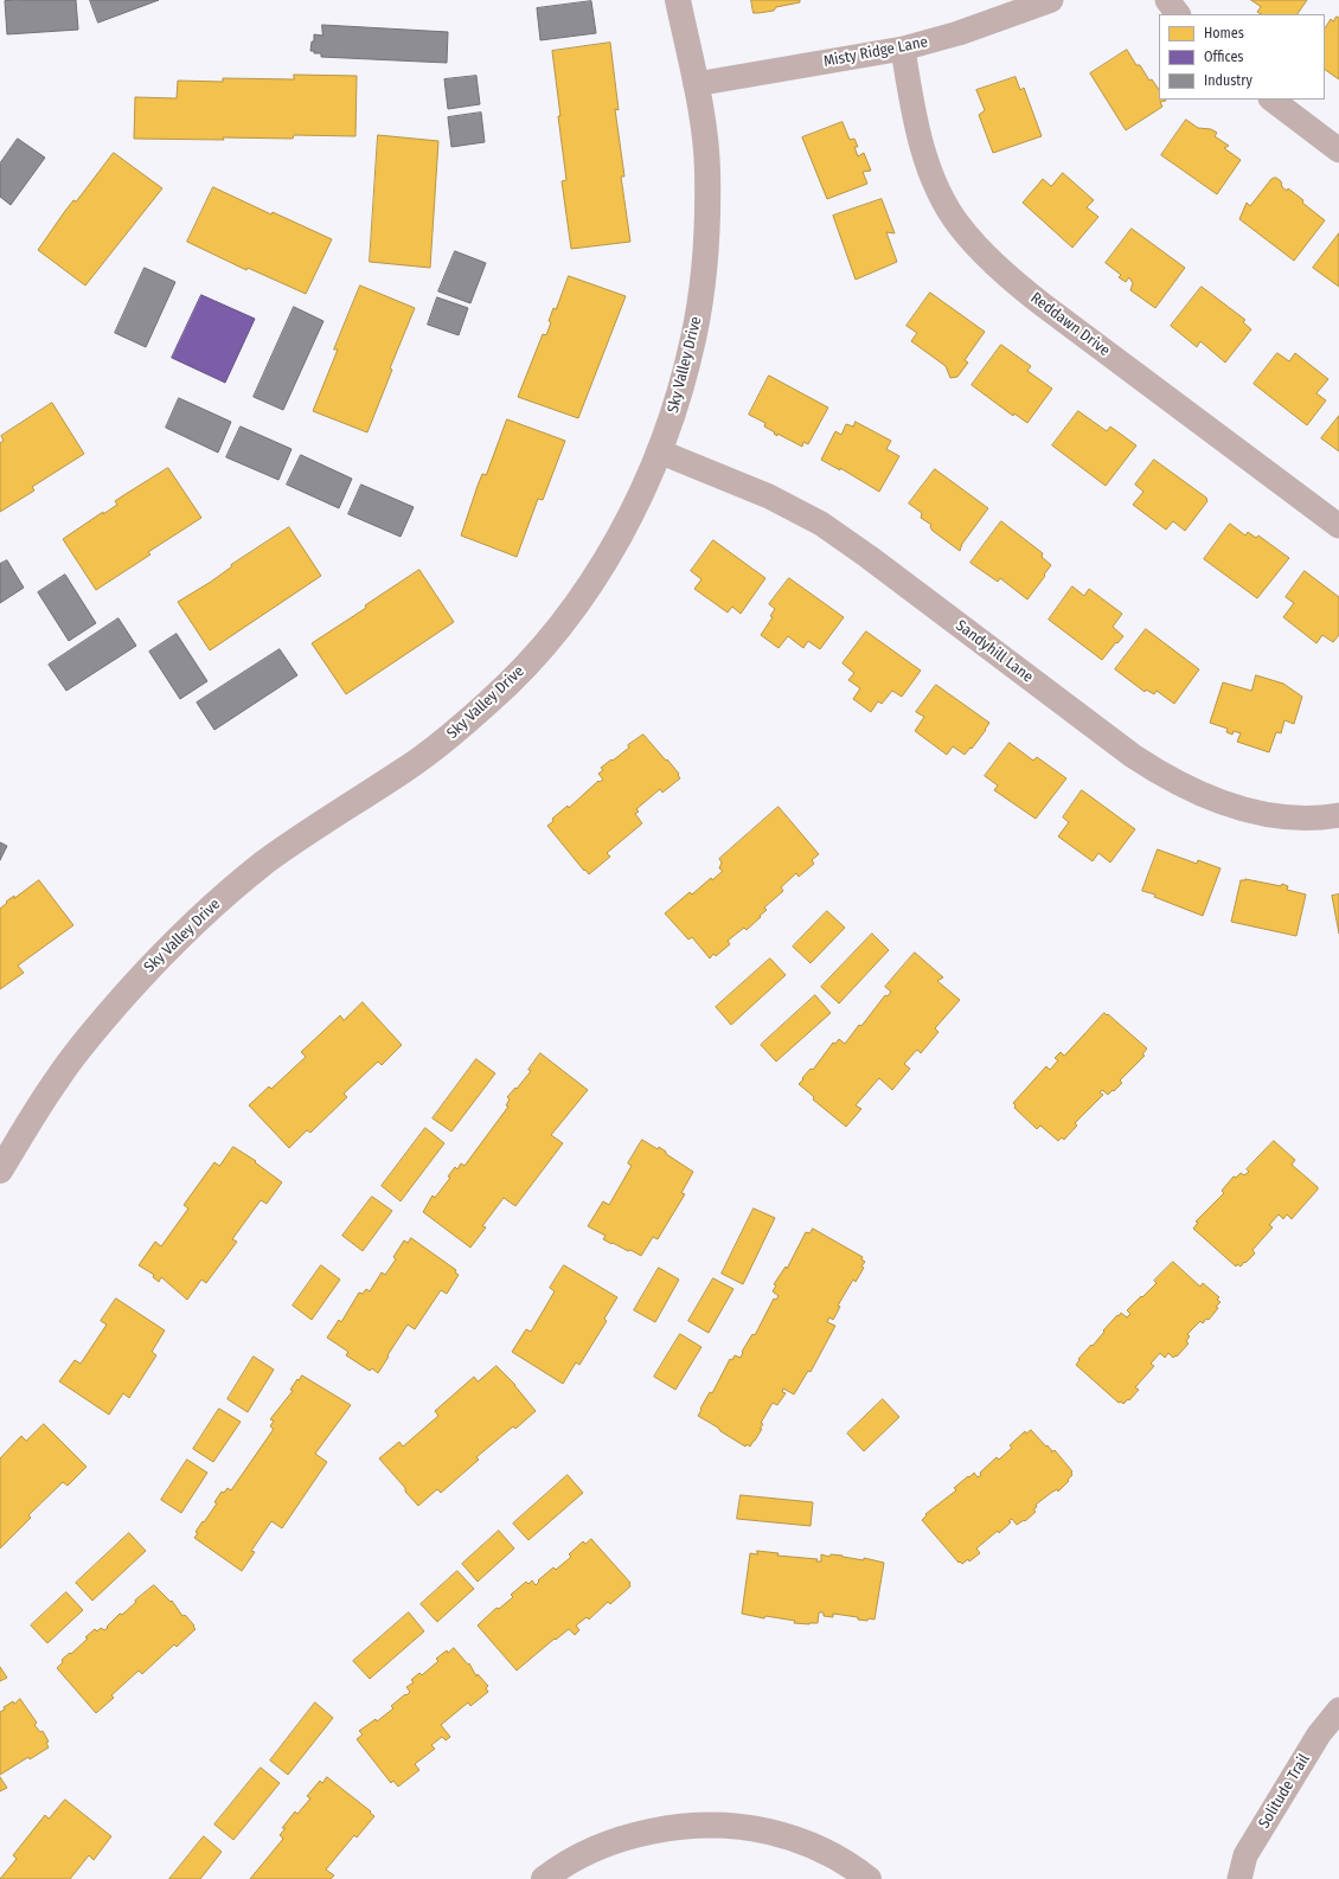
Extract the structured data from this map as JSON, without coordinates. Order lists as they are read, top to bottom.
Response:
{
  "streets": {
    "street": [
      "Misty Ridge Lane",
      "Reddawn Drive",
      "Sky Valley Drive",
      "Sandyhill Lane",
      "Solitude Trail"
    ]
  },
  "crossings": [
    ["Misty Ridge Lane", "Reddawn Drive"],
    ["Misty Ridge Lane", "Sky Valley Drive"],
    ["Sky Valley Drive", "Sandyhill Lane"]
  ],
  "legend": ["Homes", "Offices", "Industry"]
}
